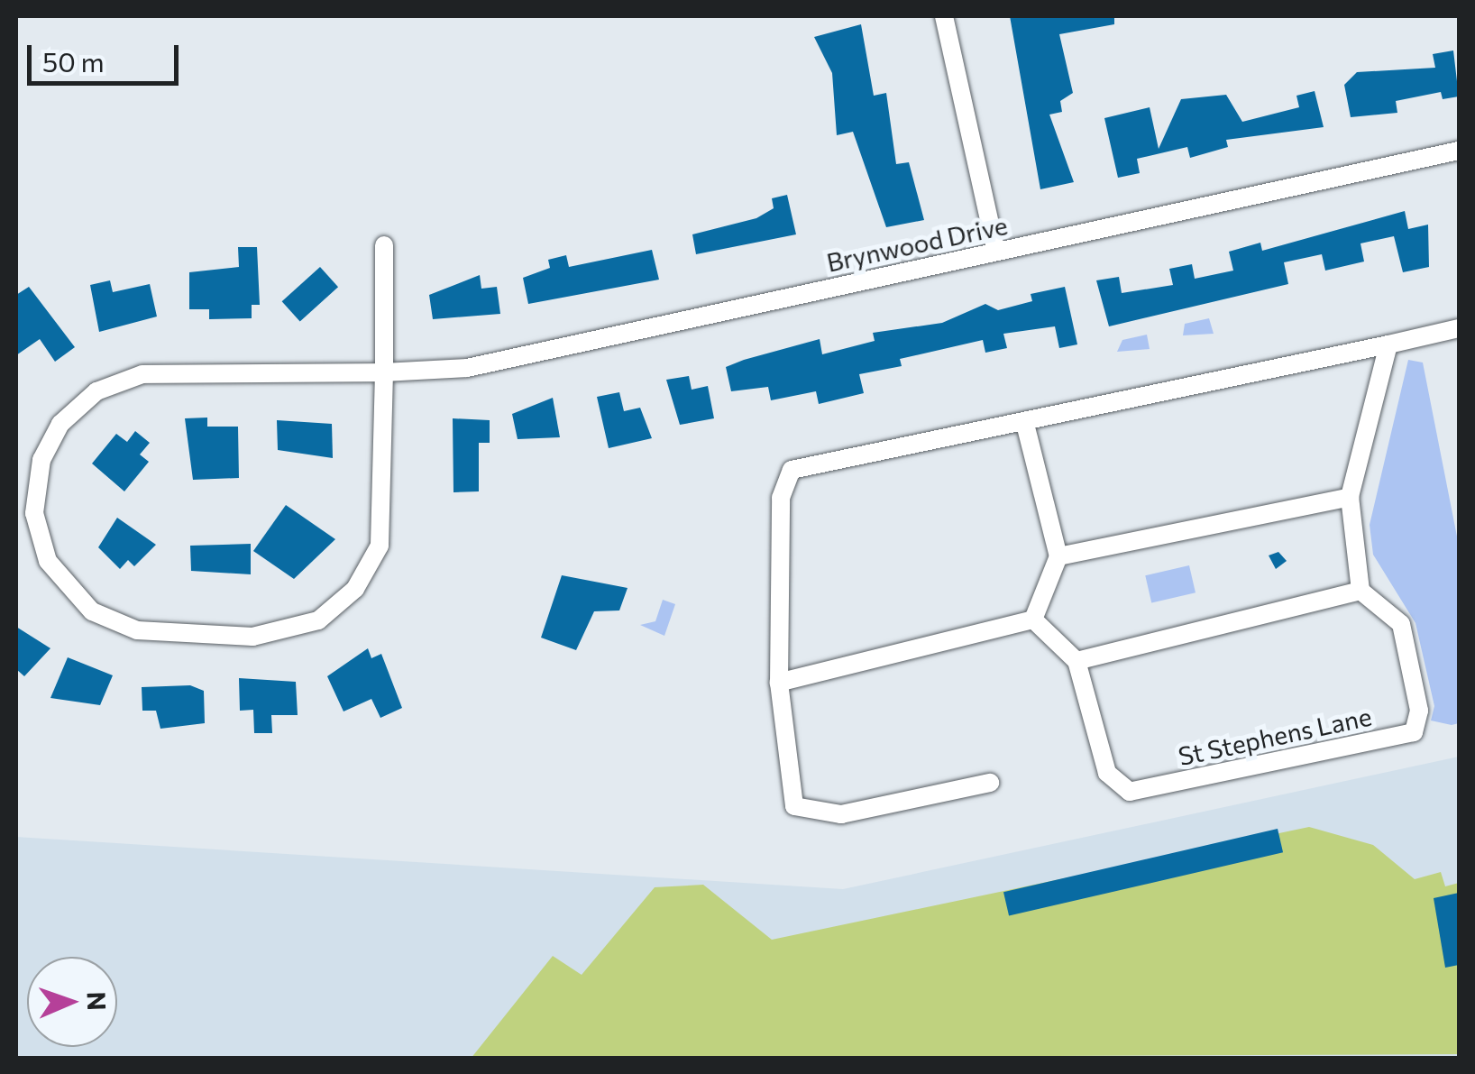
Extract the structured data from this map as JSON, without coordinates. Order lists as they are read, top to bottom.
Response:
{
  "streets": {
    "street": ["Brynwood Drive", "St Stephens Lane"]
  },
  "scale_bar": "50 m",
  "north": "right"
}
